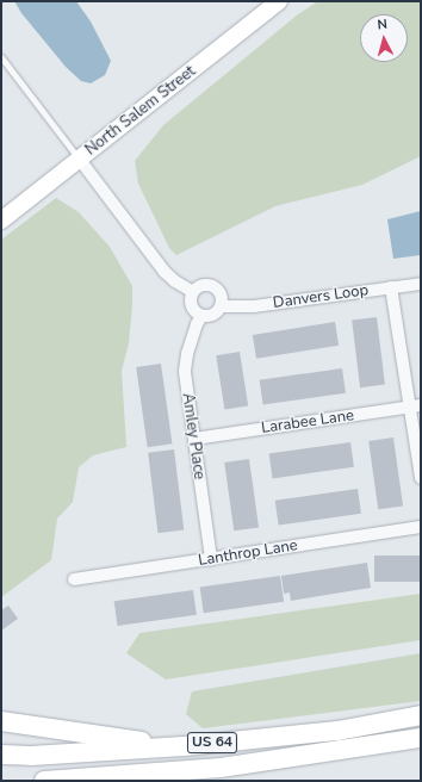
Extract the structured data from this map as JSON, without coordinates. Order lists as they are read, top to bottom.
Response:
{
  "streets": {
    "highway": ["US 64"],
    "main road": ["North Salem Street"],
    "street": [
      "Danvers Loop",
      "Larabee Lane",
      "Amley Place",
      "Lanthrop Lane"
    ]
  },
  "crossings": [
    ["Danvers Loop", "Amley Place"],
    ["Larabee Lane", "Amley Place"],
    ["Amley Place", "Lanthrop Lane"]
  ],
  "north": "top"
}
